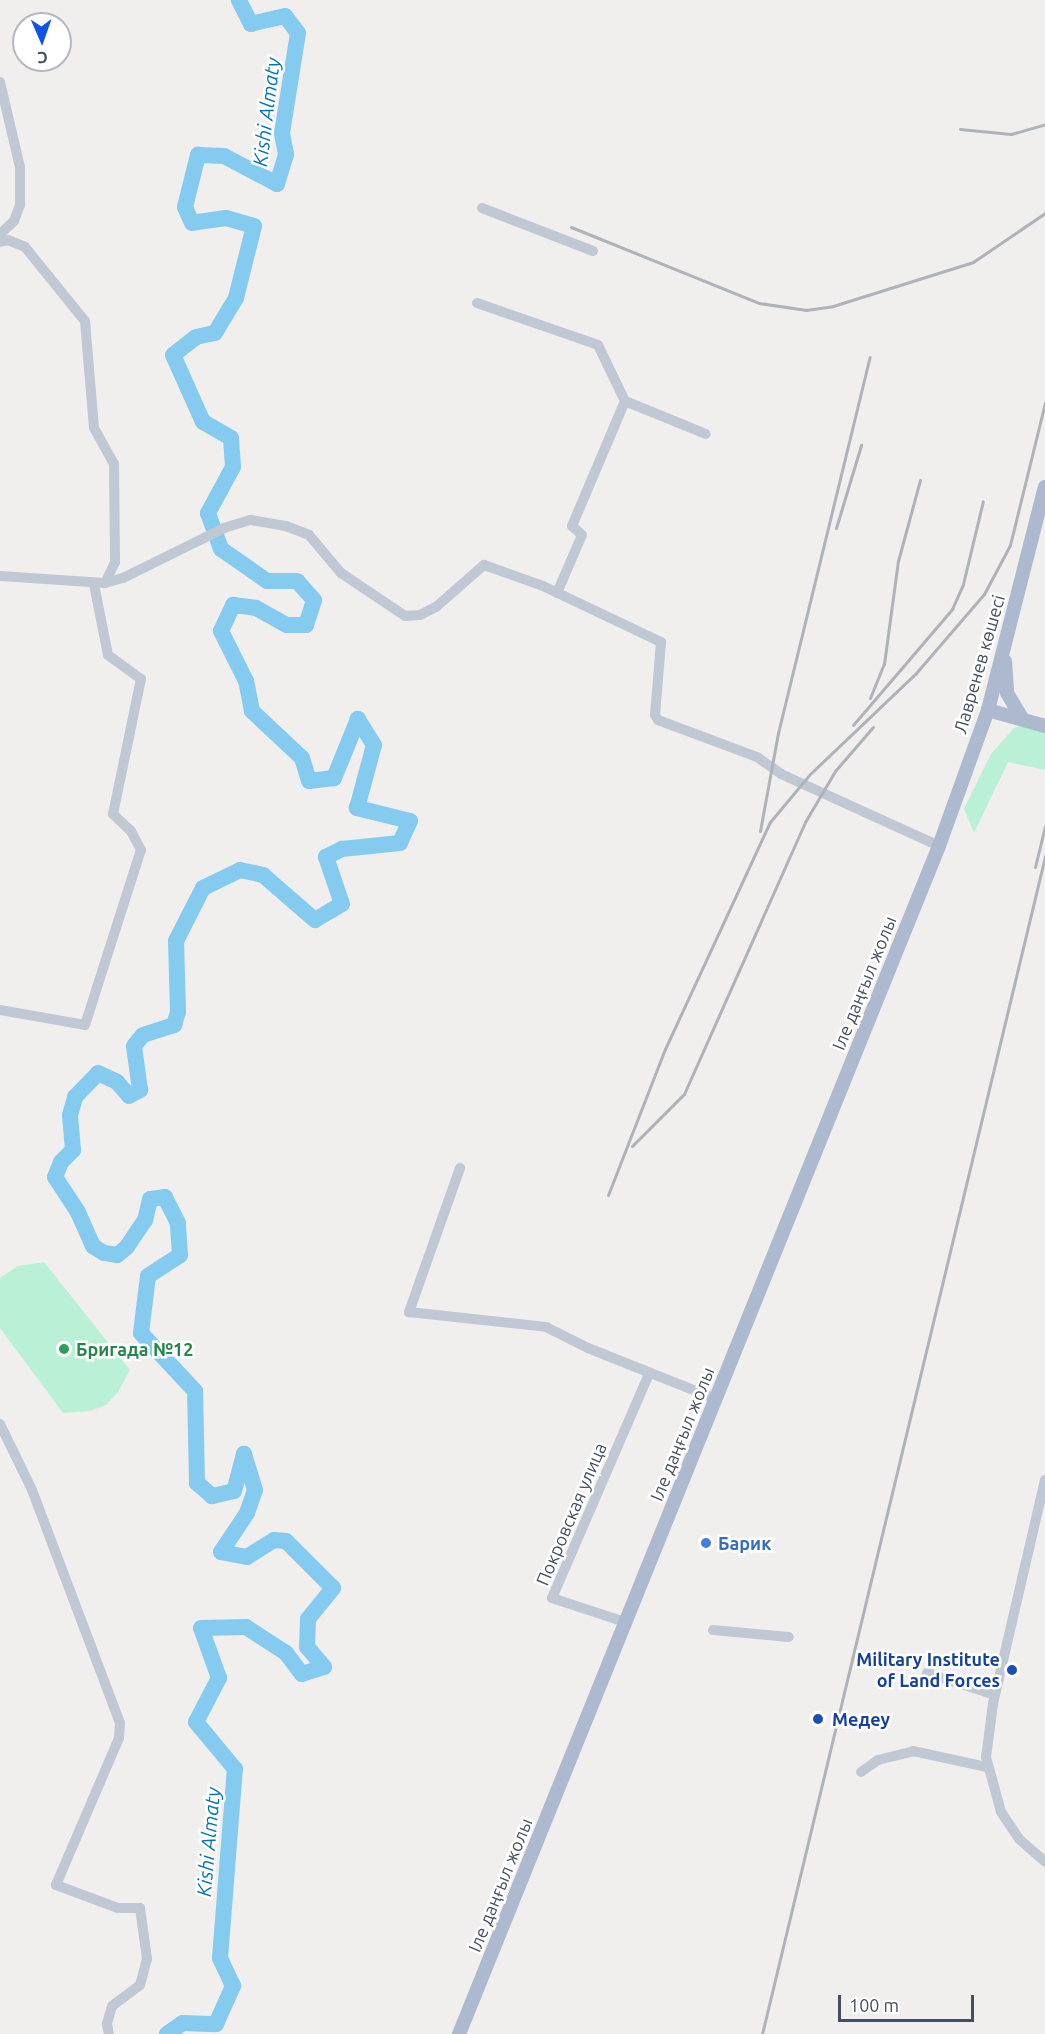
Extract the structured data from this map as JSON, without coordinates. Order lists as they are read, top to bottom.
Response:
{
  "streets": {
    "main road": ["Лавренев көшесі", "Іле даңғыл жолы"],
    "street": ["Покровская улица"]
  },
  "crossings": [
    ["Лавренев көшесі", "Іле даңғыл жолы"],
    ["Іле даңғыл жолы", "Покровская улица"]
  ],
  "water": ["Kіshі Almaty"],
  "places": [
    "Бригада №12",
    "Барик",
    "Military Institute of Land Forces",
    "Медеу"
  ],
  "scale_bar": "100 m",
  "north": "bottom"
}
